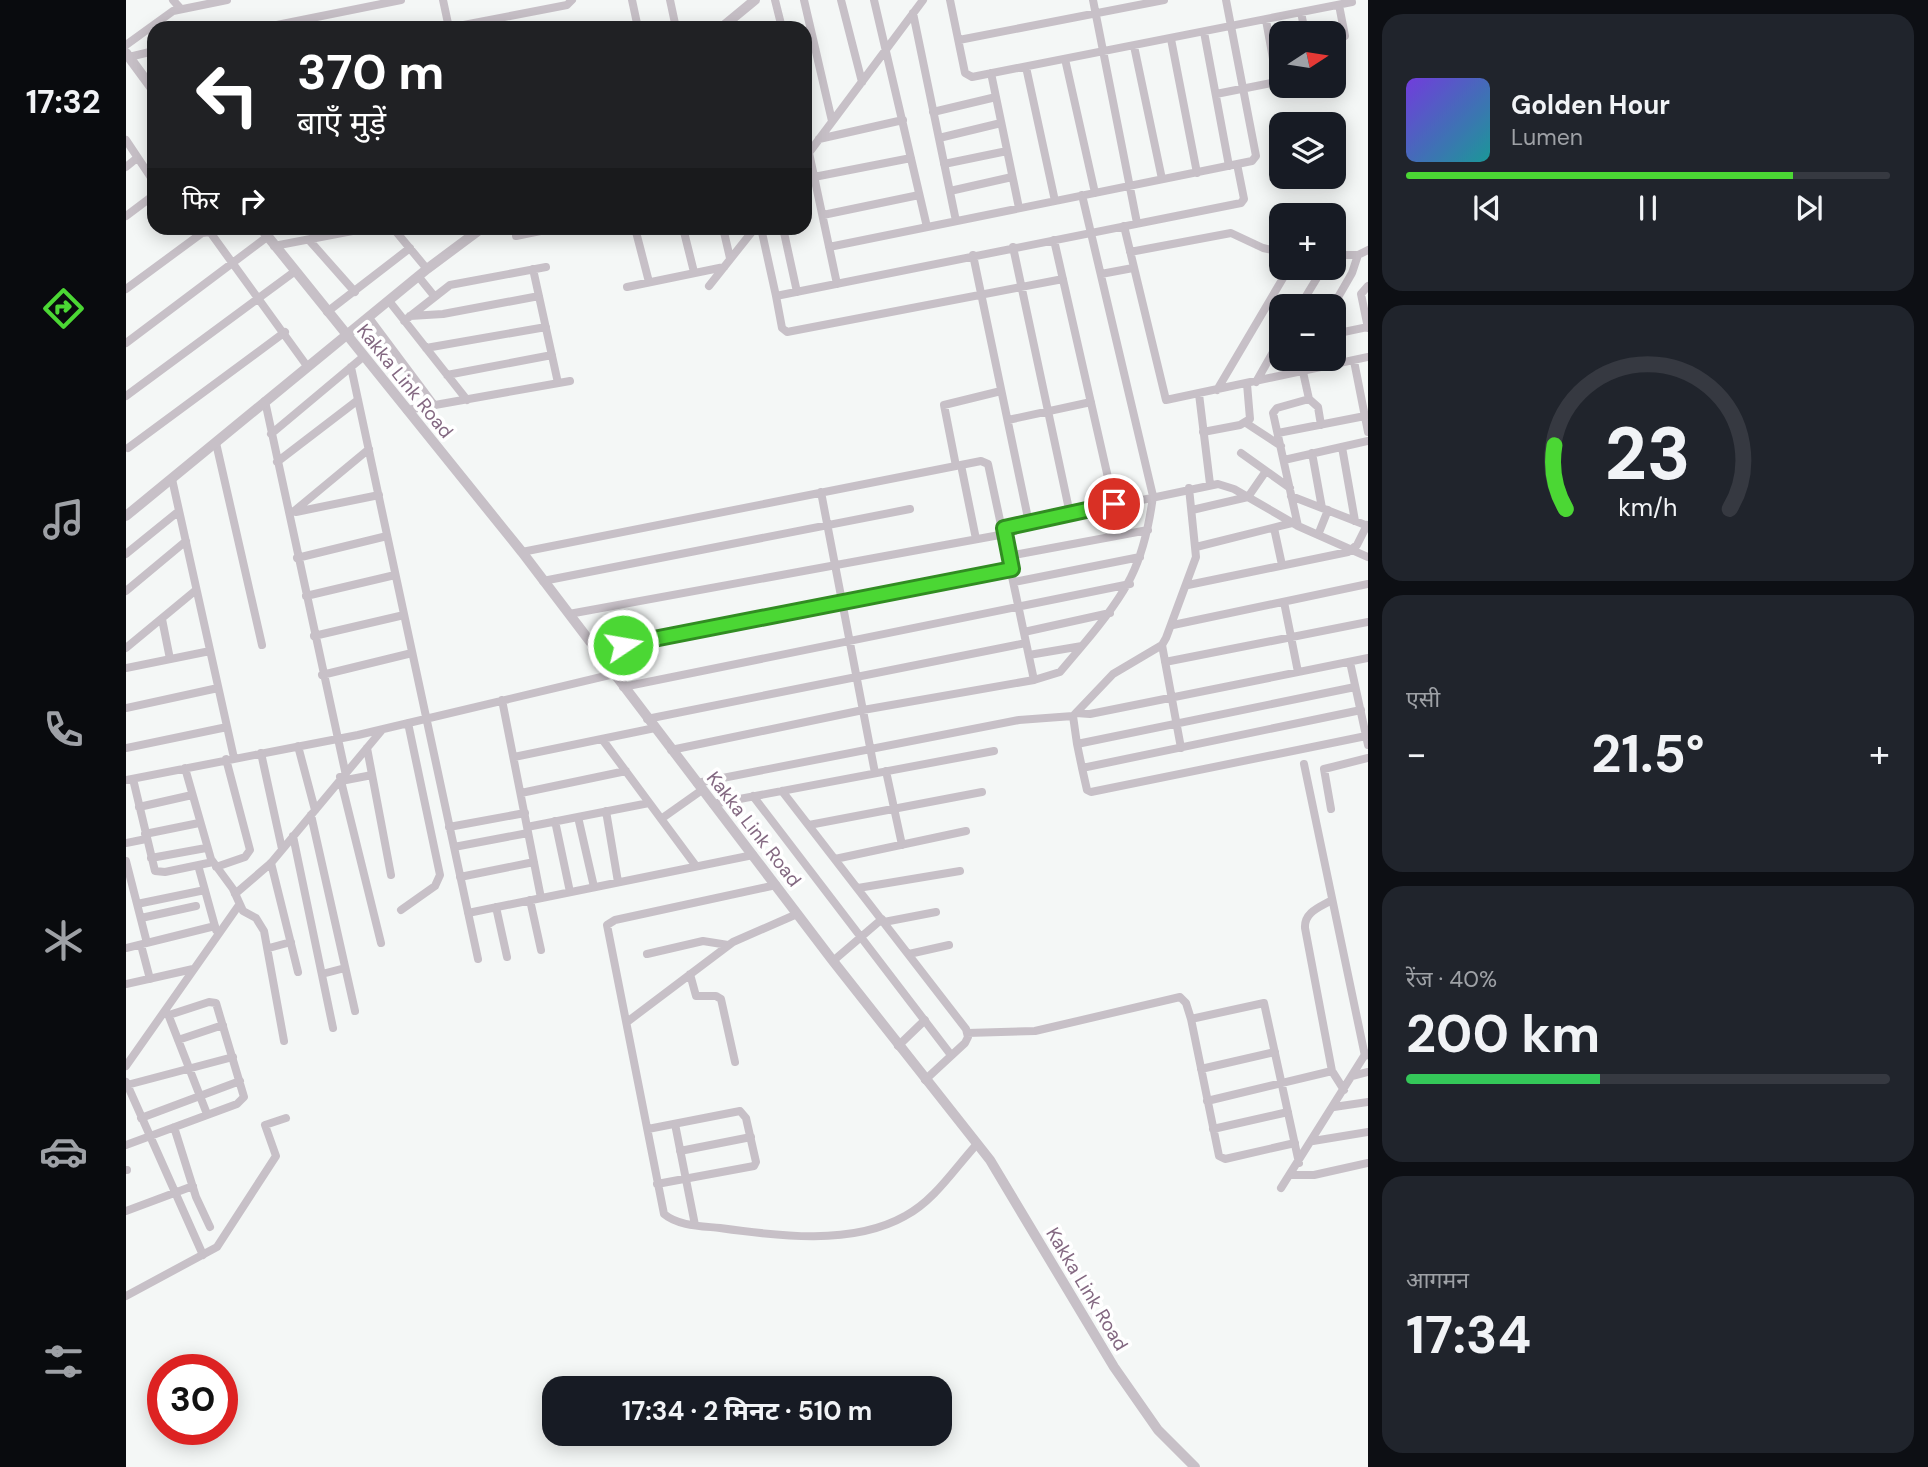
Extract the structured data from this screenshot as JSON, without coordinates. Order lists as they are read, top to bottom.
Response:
{
  "streets": {
    "street": ["Kakka Link Road"]
  },
  "north": "right",
  "page": {
    "tabs": "17:32",
    "map_buttons": ["+", "−"],
    "turn": ["370 m", "बाएँ मुड़ें"],
    "song": ["Golden Hour", "Lumen"],
    "then": "फिर",
    "tile": [
      "एसी",
      ["रेंज · 40%", "200 km"],
      ["आगमन", "17:34"]
    ],
    "heat": ["−", "21.5°", "+"],
    "limit": "30",
    "trip": "17:34 · 2 मिनट · 510 m",
    "gauge": ["23", "km/h"]
  }
}
